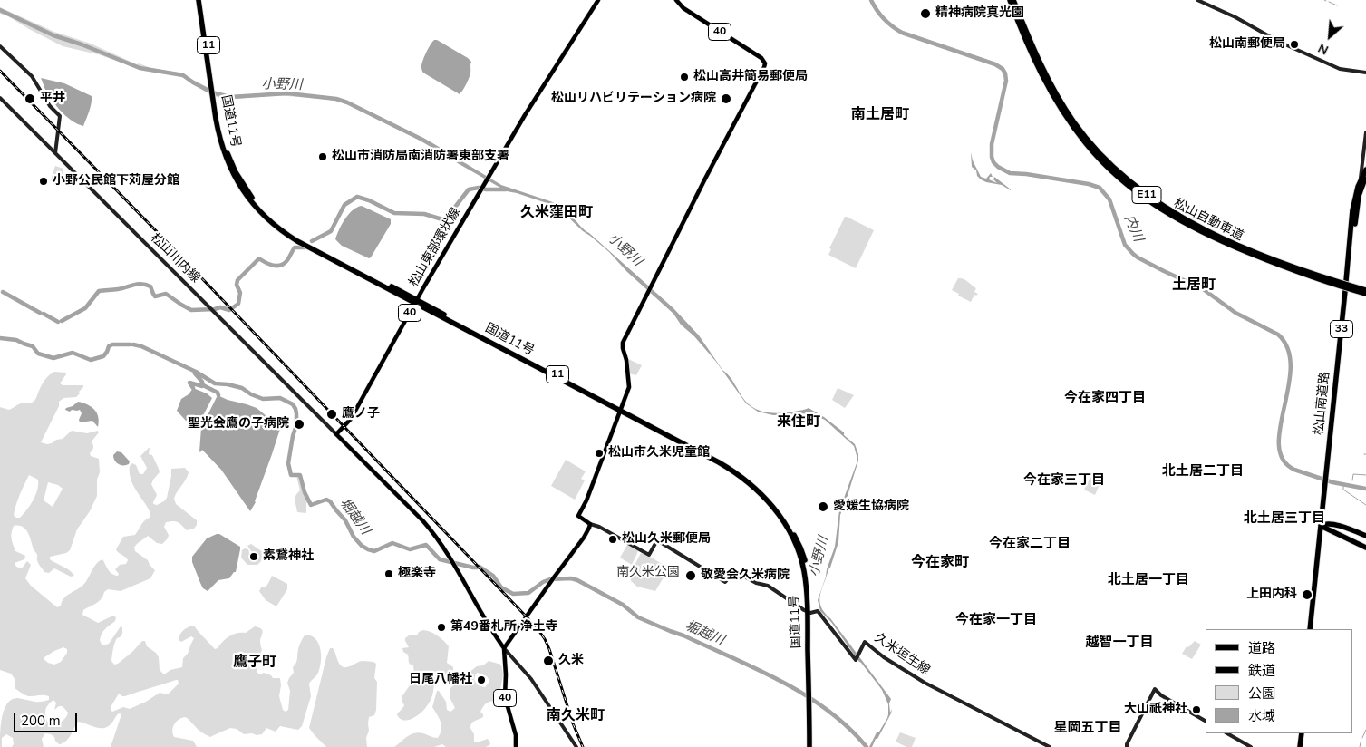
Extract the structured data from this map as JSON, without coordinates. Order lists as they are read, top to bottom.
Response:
{
  "streets": {
    "highway": [
      "11",
      "国道11号",
      "E11",
      "松山自動車道",
      "33",
      "松山南道路"
    ],
    "main road": [
      "40",
      "松山東部環状線",
      "松山川内線",
      "久米垣生線"
    ]
  },
  "crossings": [
    ["40", "国道11号"],
    ["40", "久米垣生線"],
    ["国道11号", "松山東部環状線"],
    ["国道11号", "久米垣生線"],
    ["松山東部環状線", "松山川内線"],
    ["33", "松山南道路"]
  ],
  "districts": [
    "南土居町",
    "久米窪田町",
    "土居町",
    "今在家四丁目",
    "来住町",
    "北土居二丁目",
    "今在家三丁目",
    "北土居三丁目",
    "今在家二丁目",
    "今在家町",
    "北土居一丁目",
    "今在家一丁目",
    "越智一丁目",
    "鷹子町",
    "南久米町",
    "星岡五丁目"
  ],
  "water": ["小野川", "内川", "堀越川"],
  "parks": ["南久米公園"],
  "places": [
    "精神病院真光園",
    "松山南郵便局",
    "松山高井簡易郵便局",
    "平井",
    "松山リハビリテーション病院",
    "松山市消防局南消防署東部支署",
    "小野公民館下苅屋分館",
    "鷹ノ子",
    "聖光会鷹の子病院",
    "松山市久米児童館",
    "愛媛生協病院",
    "松山久米郵便局",
    "素鵞神社",
    "極楽寺",
    "敬愛会久米病院",
    "上田内科",
    "第49番札所 浄土寺",
    "久米",
    "日尾八幡社",
    "大山祇神社"
  ],
  "legend": [
    "道路",
    "鉄道",
    "公園",
    "水域"
  ],
  "scale_bar": "200 m",
  "north": "bottom left"
}
